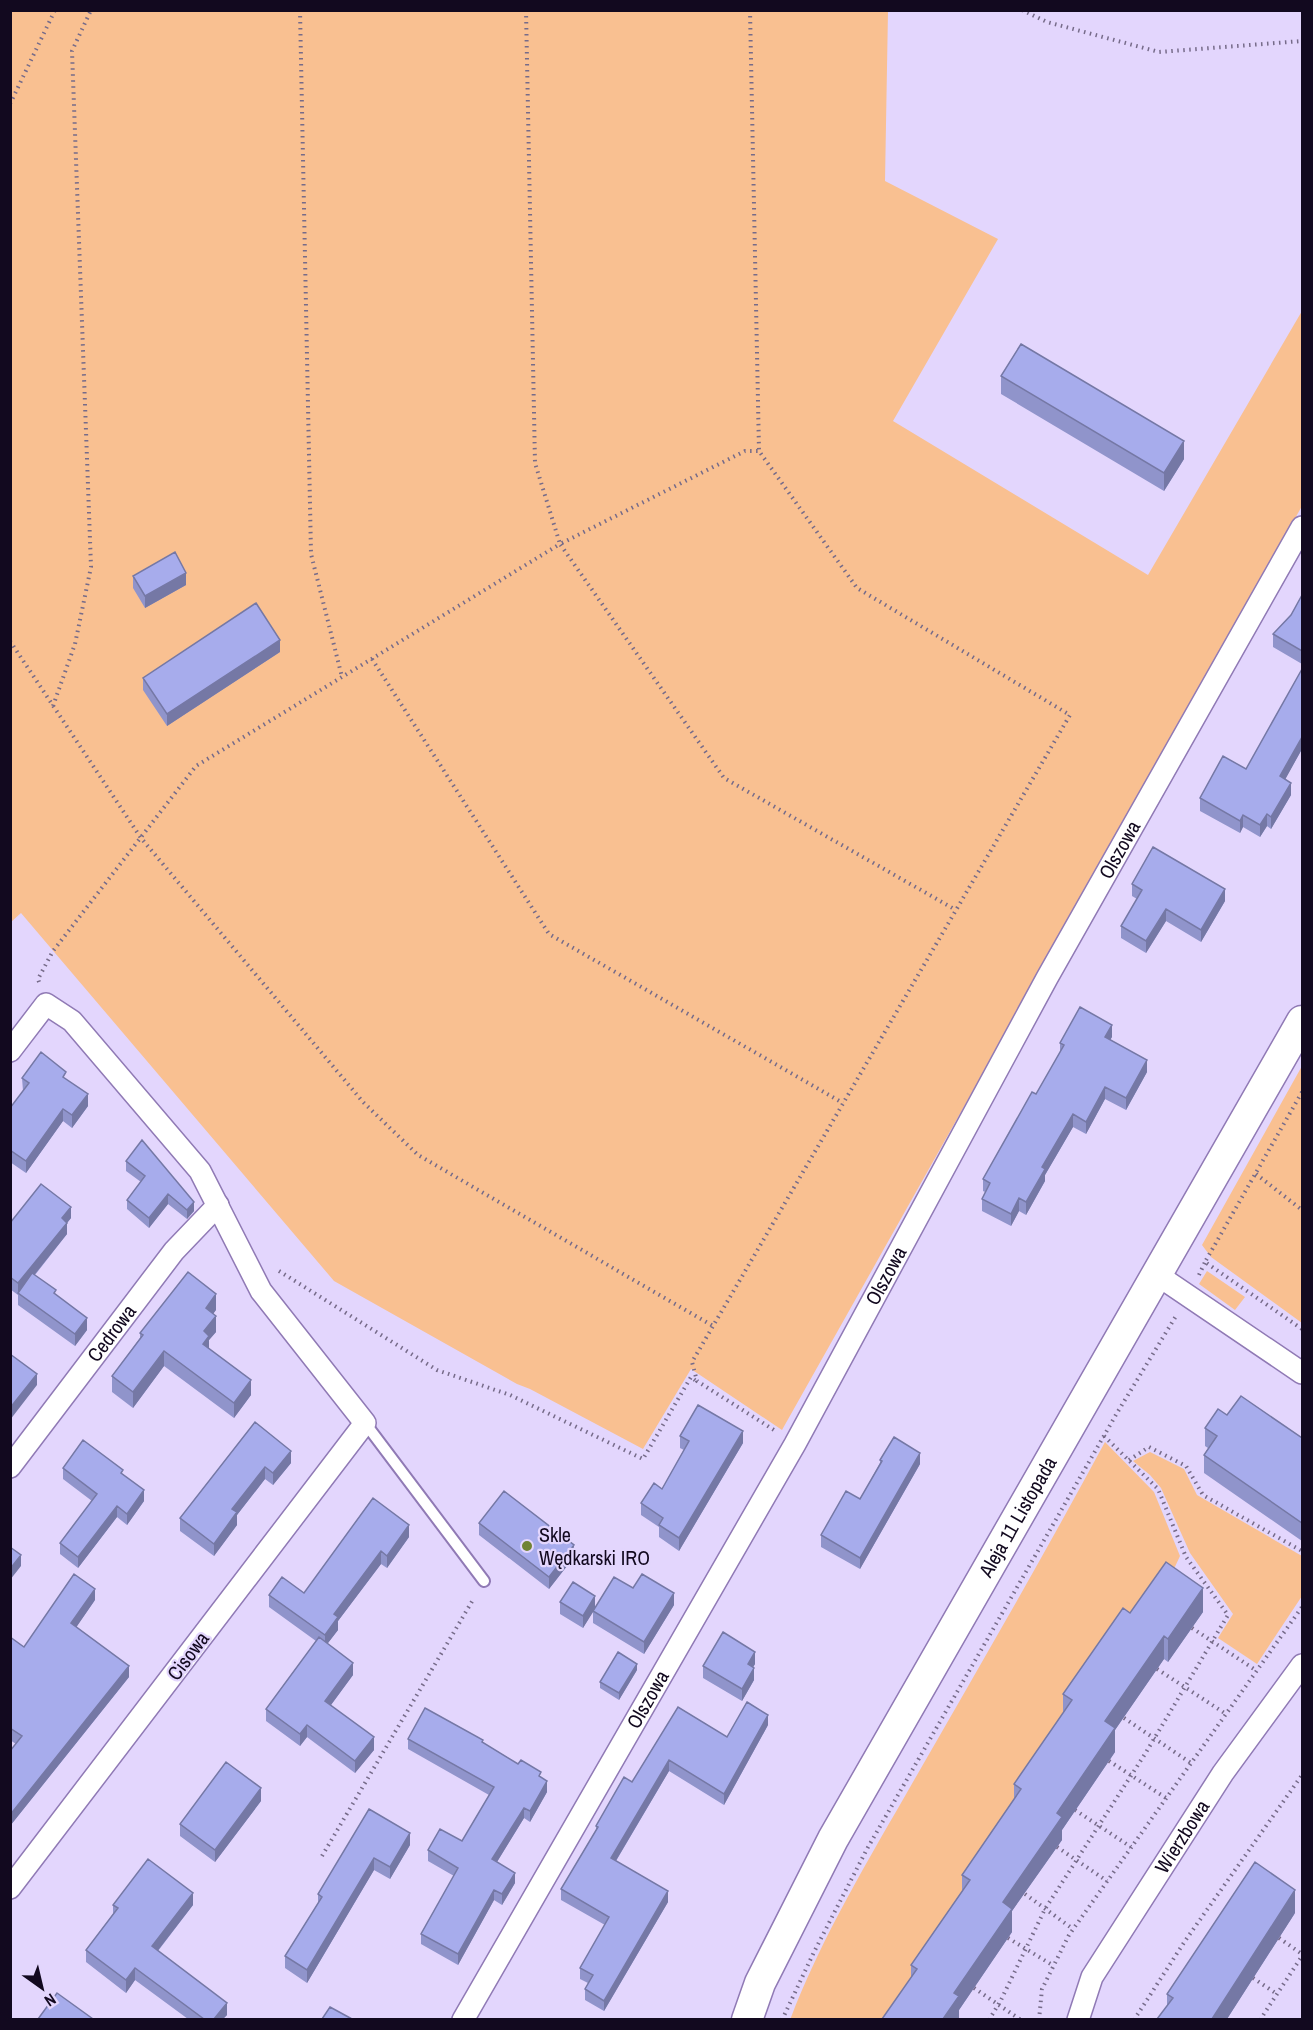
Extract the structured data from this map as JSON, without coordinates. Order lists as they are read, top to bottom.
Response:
{
  "streets": {
    "street": [
      "Olszowa",
      "Cedrowa",
      "Aleja 11 Listopada",
      "Cisowa",
      "Wierzbowa"
    ]
  },
  "places": ["Skle Wędkarski IRO"],
  "north": "bottom right"
}
